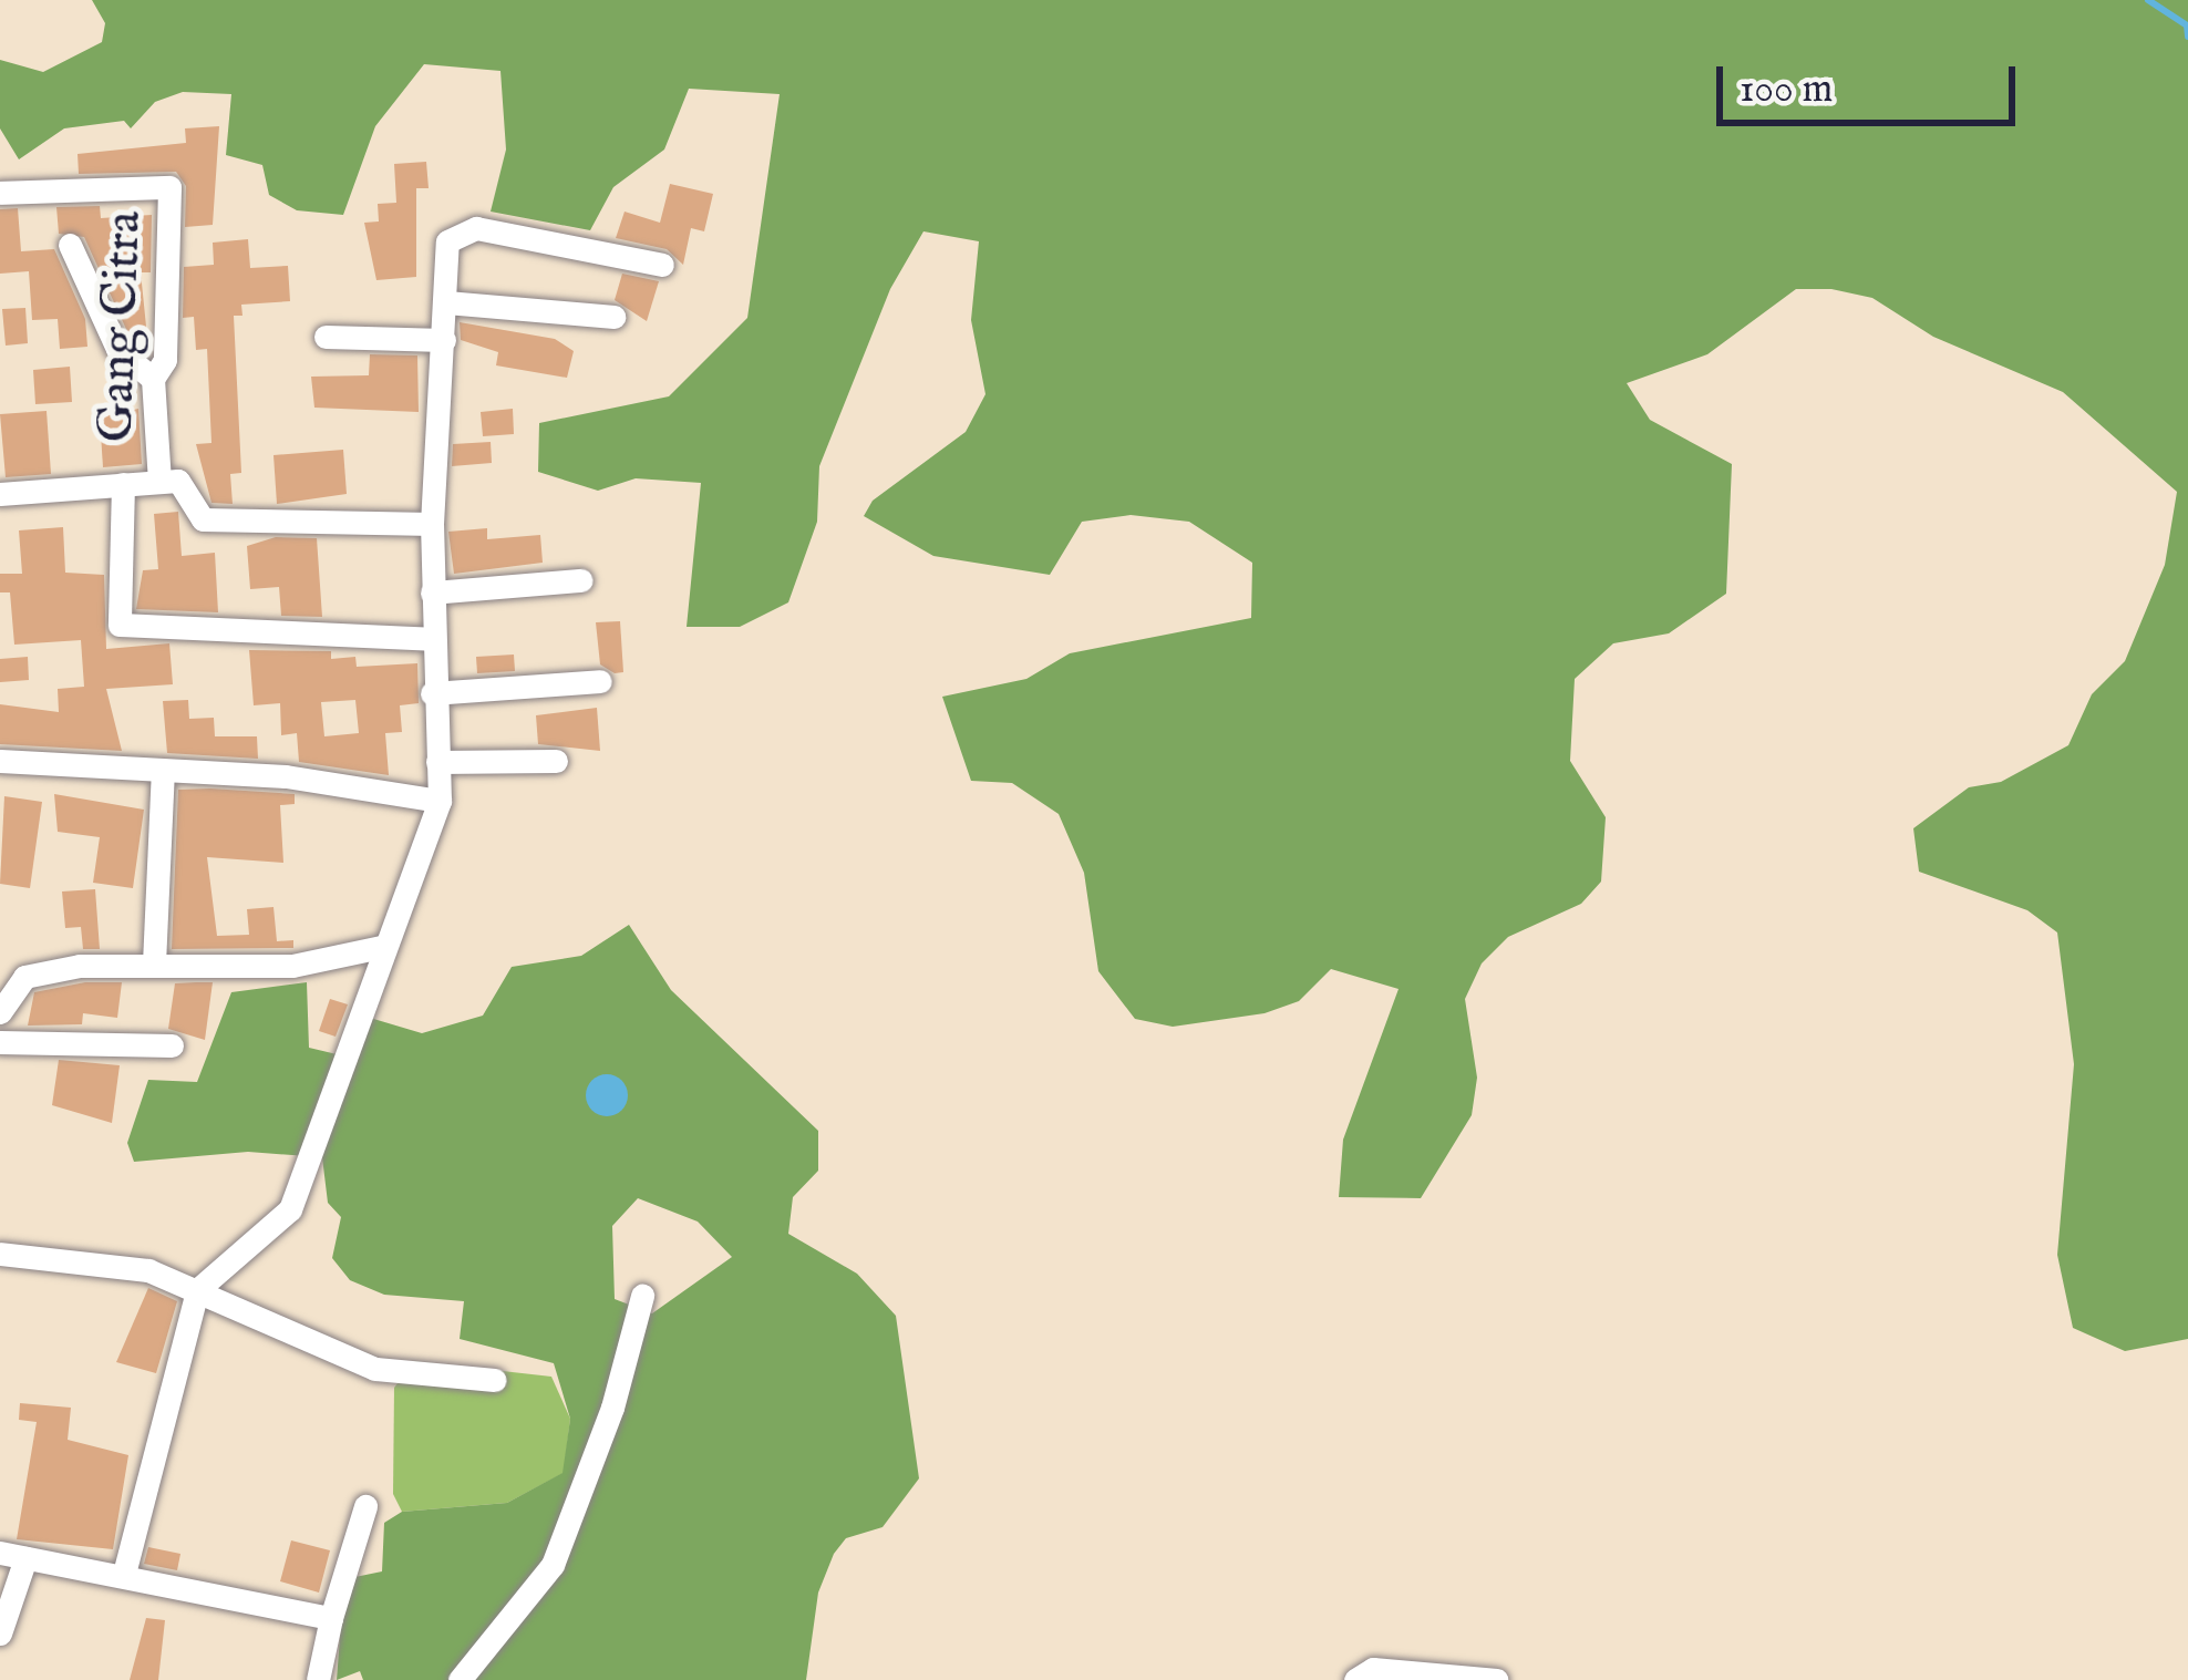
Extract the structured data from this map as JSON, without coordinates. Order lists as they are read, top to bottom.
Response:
{
  "streets": {
    "street": ["Gang Citra"]
  },
  "scale_bar": "100 m"
}
